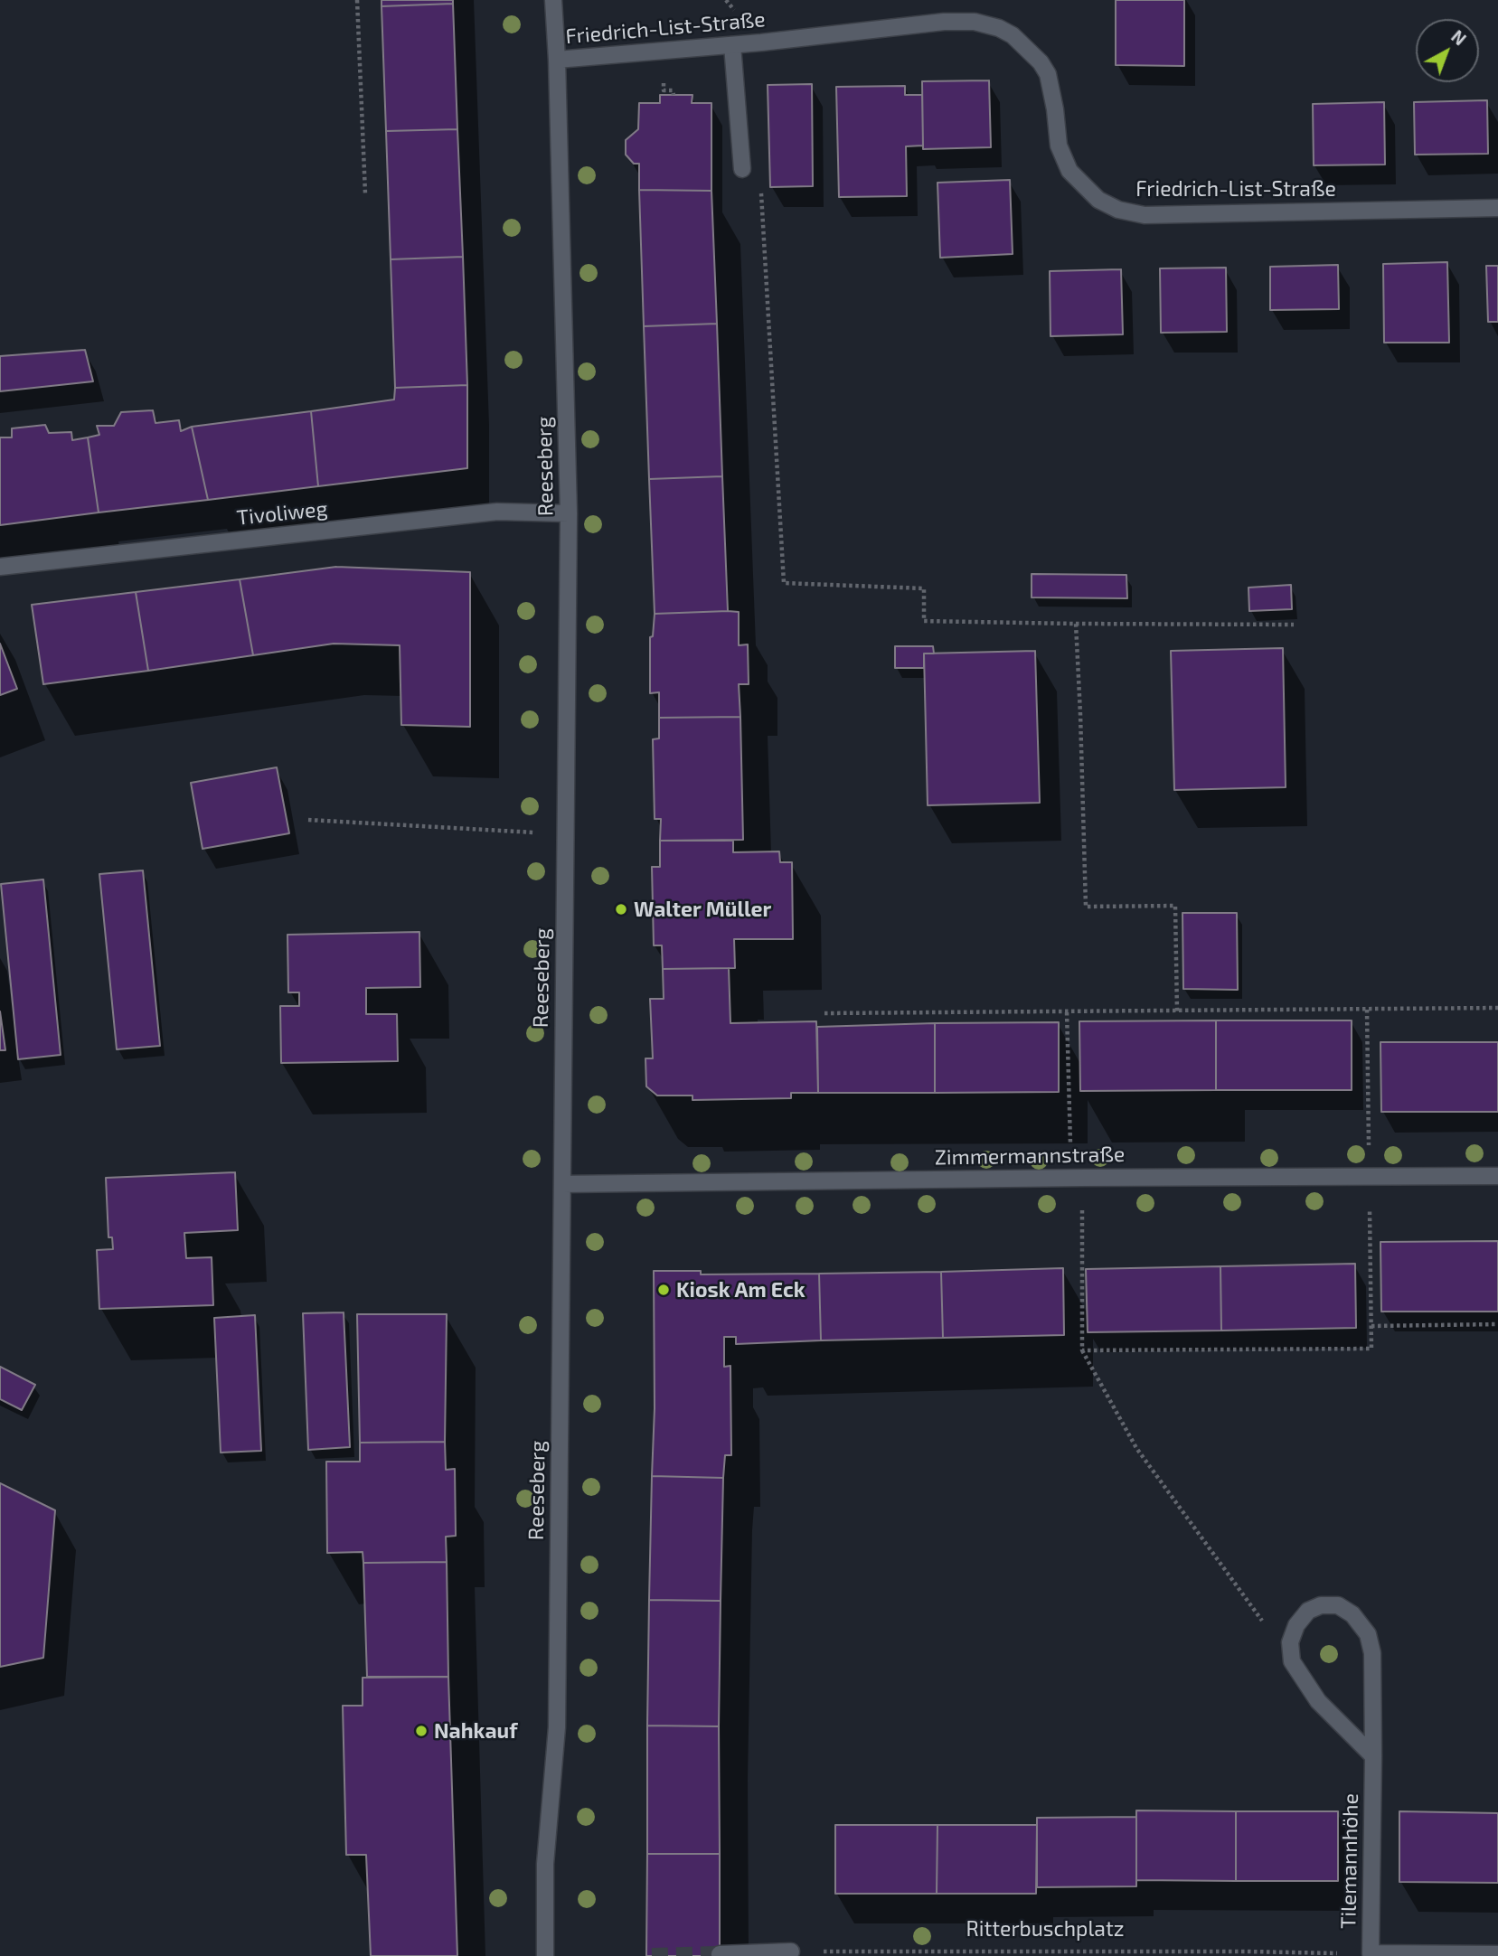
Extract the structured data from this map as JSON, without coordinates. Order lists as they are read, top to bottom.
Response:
{
  "streets": {
    "street": [
      "Friedrich-List-Straße",
      "Reeseberg",
      "Tivoliweg",
      "Zimmermannstraße",
      "Tilemannhöhe"
    ],
    "path": ["Ritterbuschplatz"]
  },
  "crossings": [
    ["Friedrich-List-Straße", "Reeseberg"],
    ["Reeseberg", "Tivoliweg"],
    ["Reeseberg", "Zimmermannstraße"],
    ["Tilemannhöhe", "Ritterbuschplatz"]
  ],
  "places": ["Walter Müller", "Kiosk Am Eck", "Nahkauf"],
  "north": "top right"
}
